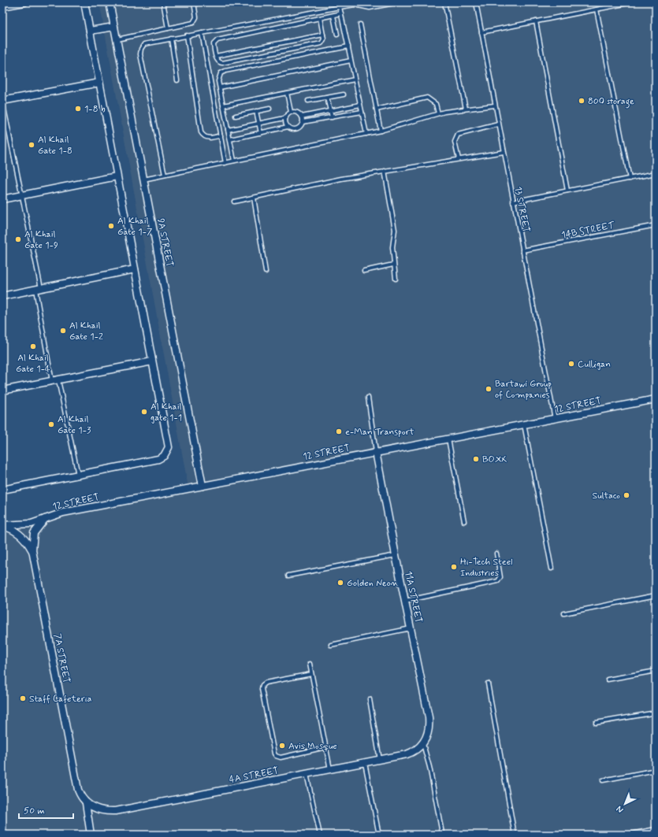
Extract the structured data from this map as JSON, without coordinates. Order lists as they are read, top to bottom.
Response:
{
  "streets": {
    "street": [
      "9A STREET",
      "12 STREET",
      "11A STREET",
      "7A STREET",
      "4A STREET"
    ],
    "lane": ["13 STREET", "14B STREET"]
  },
  "crossings": [
    ["13 STREET", "14B STREET"],
    ["13 STREET", "12 STREET"],
    ["9A STREET", "12 STREET"],
    ["12 STREET", "11A STREET"],
    ["12 STREET", "7A STREET"],
    ["11A STREET", "4A STREET"],
    ["7A STREET", "4A STREET"]
  ],
  "places": [
    "800 storage",
    "1-8 b",
    "Al Khail Gate 1-8",
    "Al Khail Gate 1-7",
    "Al Khail Gate 1-9",
    "Al Khail Gate 1-2",
    "Al Khail Gate 1-4",
    "Culligan",
    "Bartawi Group of Companies",
    "Al Khail gate 1-1",
    "Al Khail Gate 1-3",
    "e-Man Transport",
    "BOXX",
    "Sultaco",
    "Hi-Tech Steel Industries",
    "Golden Neon",
    "Staff Cafeteria",
    "Avis Mosque"
  ],
  "scale_bar": "50 m",
  "north": "bottom left"
}
